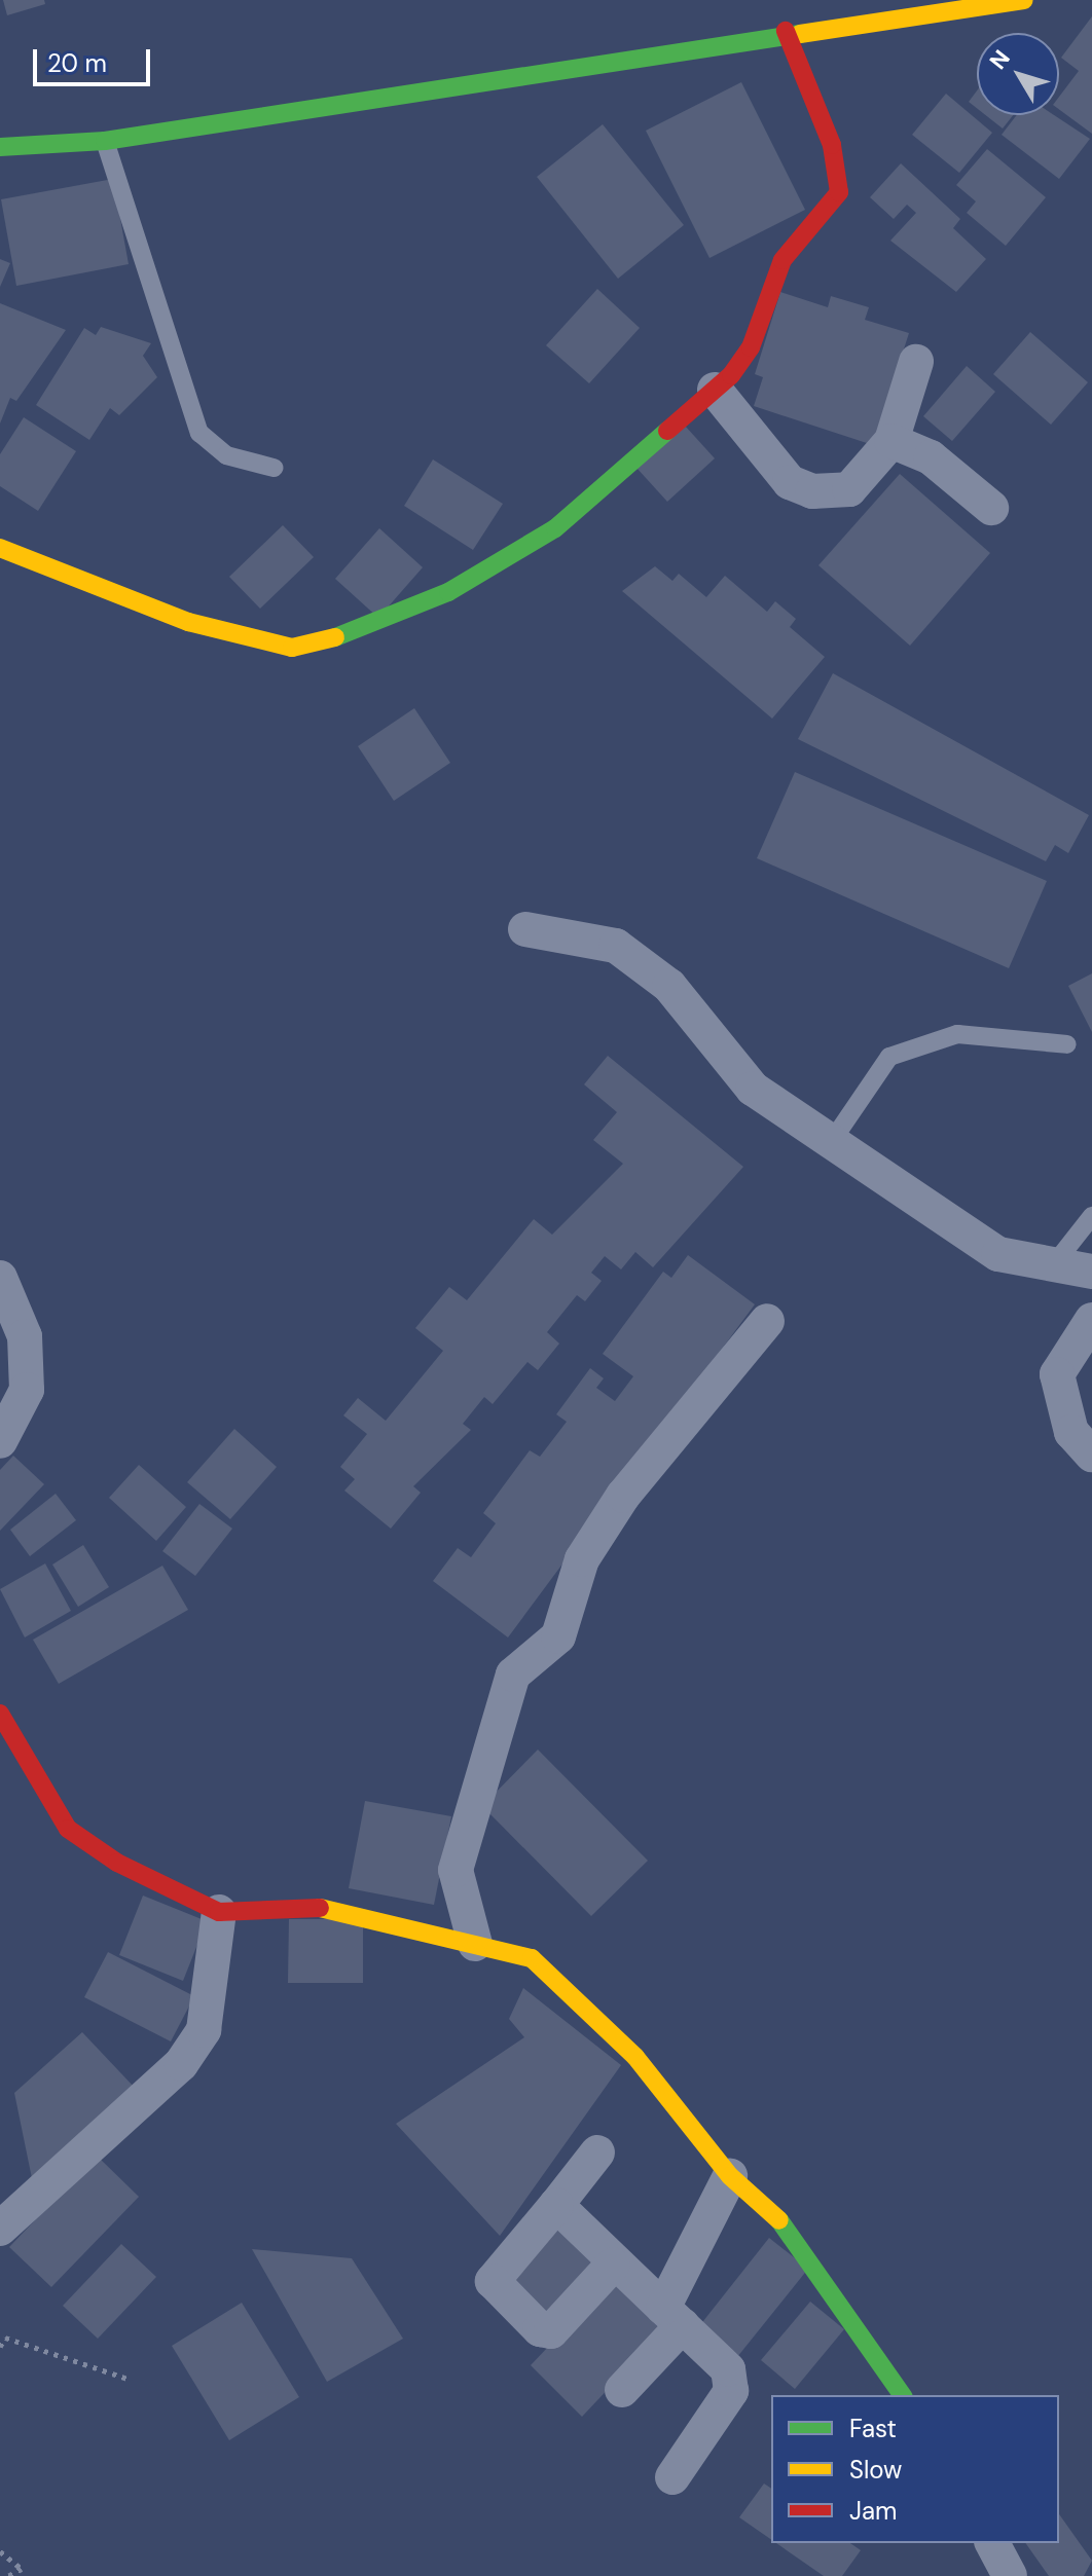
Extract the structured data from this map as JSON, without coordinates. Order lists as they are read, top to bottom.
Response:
{
  "legend": ["Fast", "Slow", "Jam"],
  "scale_bar": "20 m",
  "north": "top left"
}
